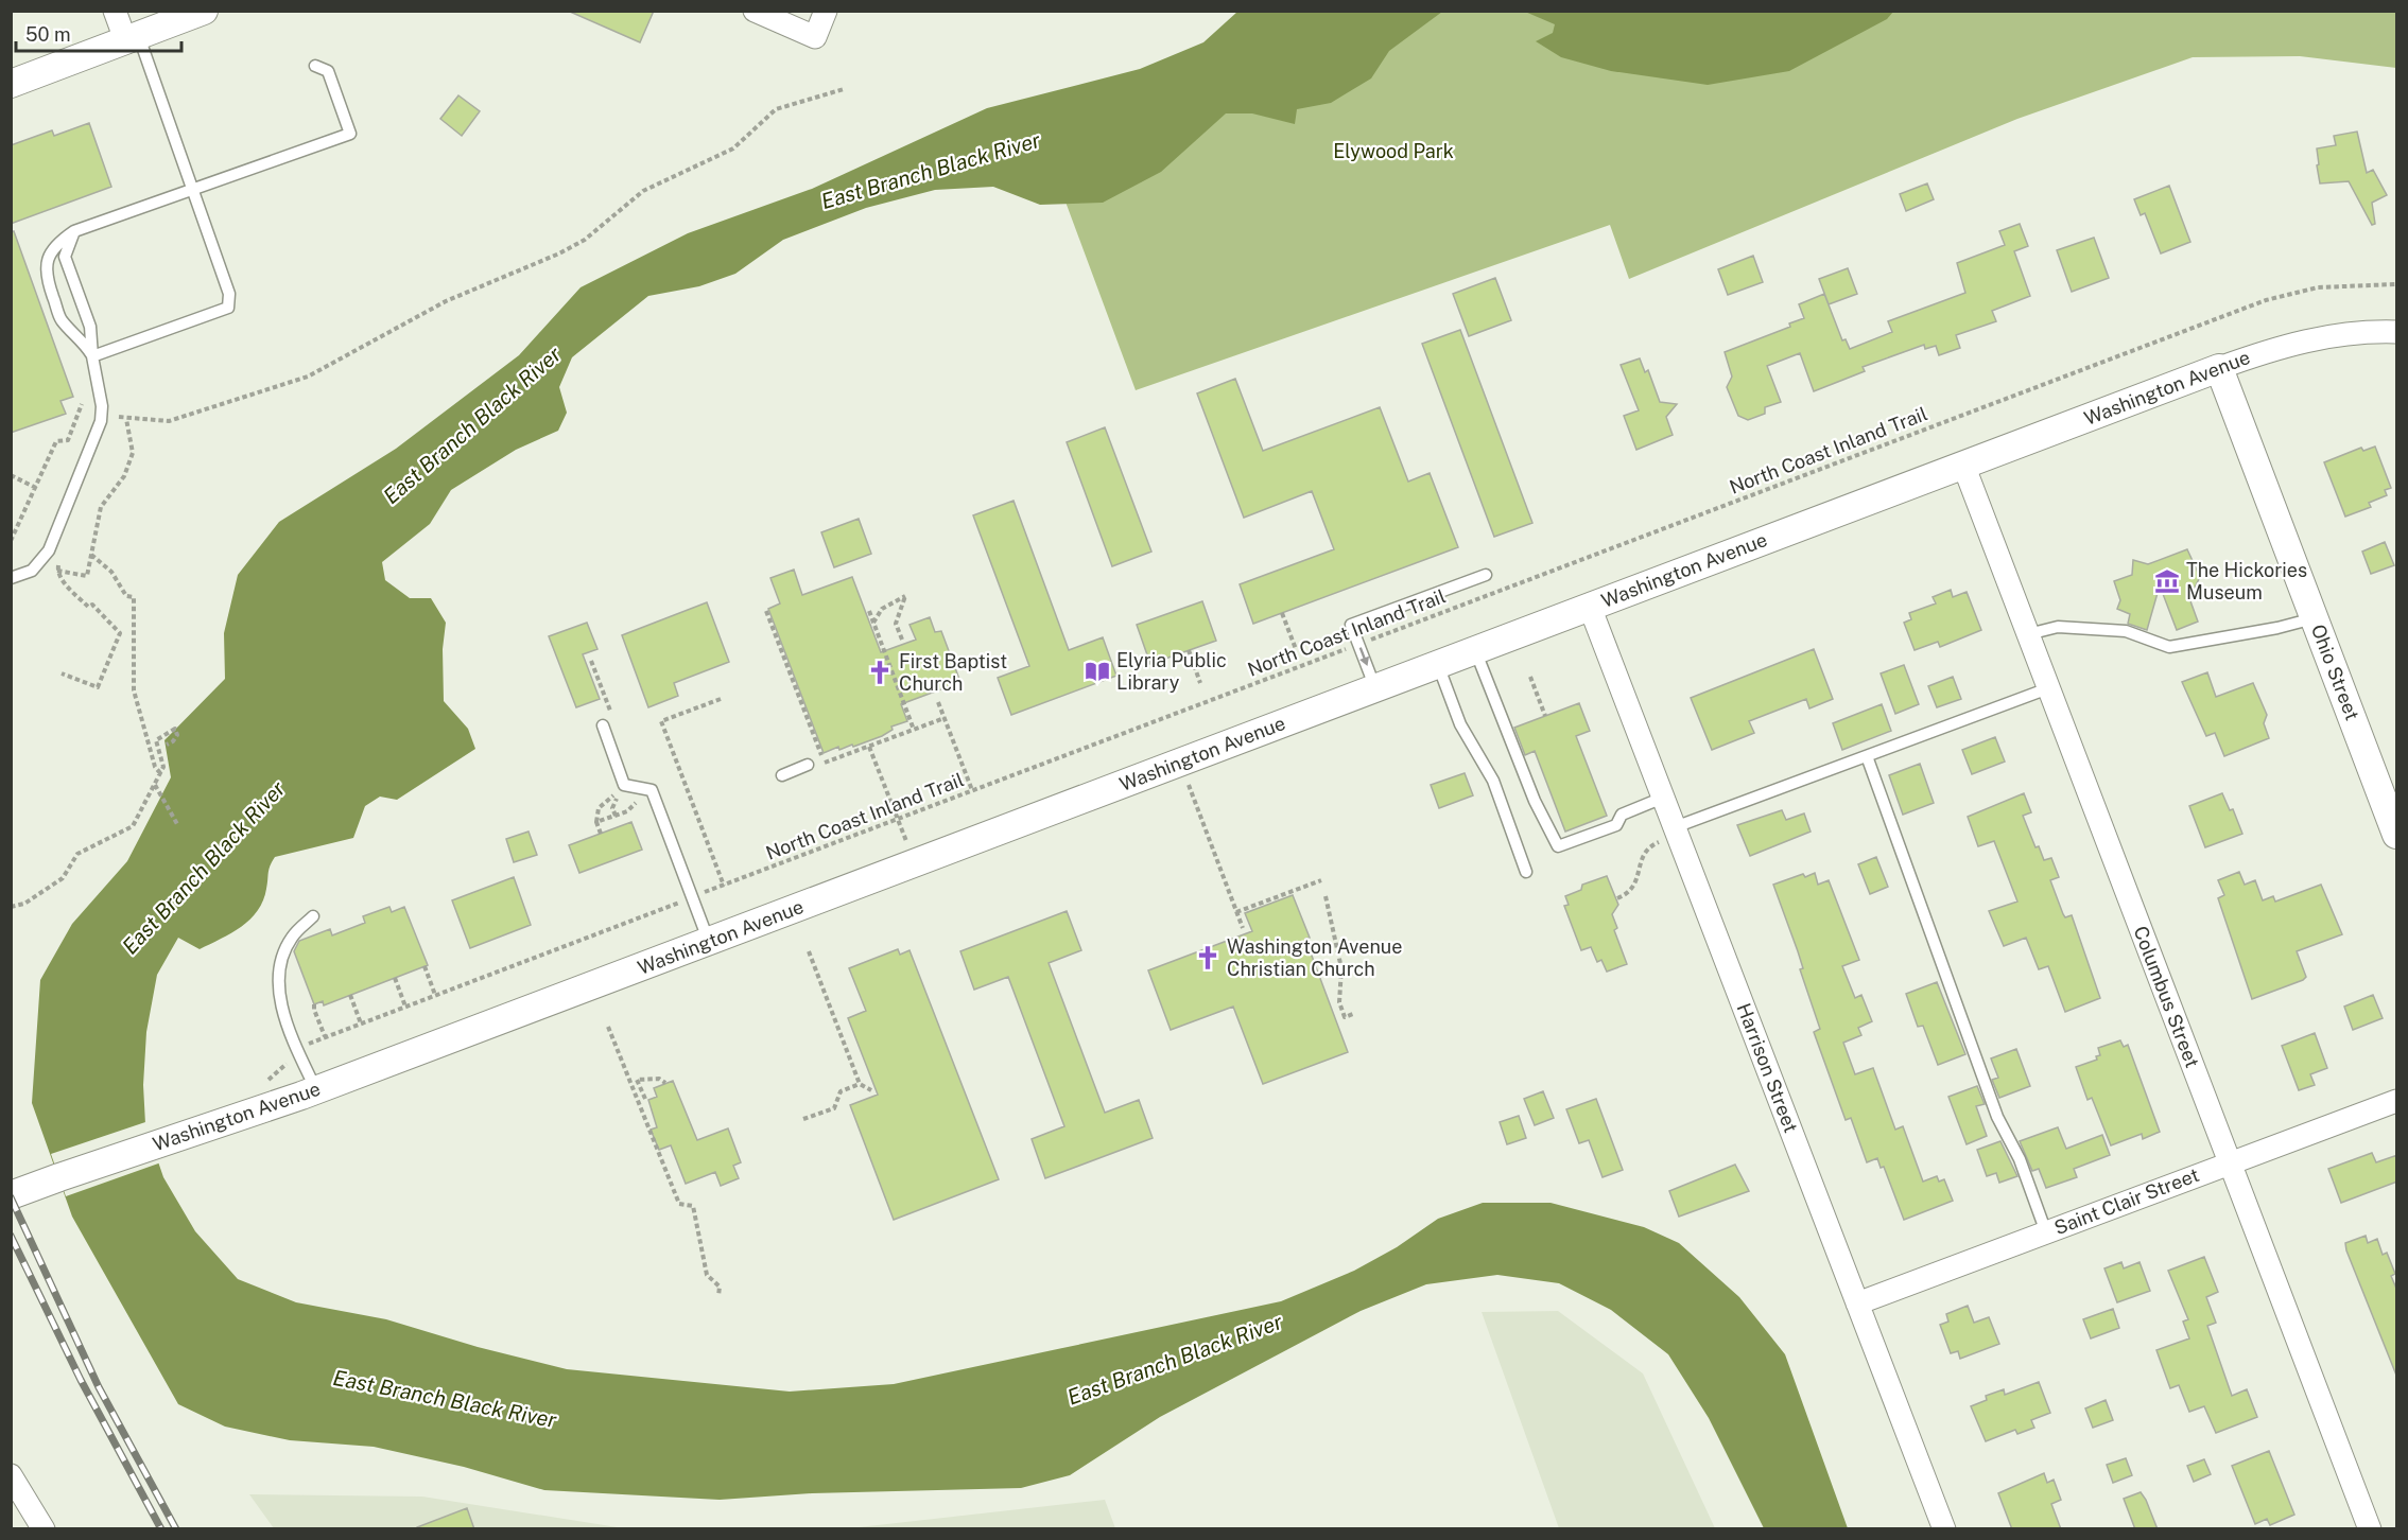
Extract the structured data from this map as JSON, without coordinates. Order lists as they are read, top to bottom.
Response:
{
  "streets": {
    "street": [
      "Washington Avenue",
      "Ohio Street",
      "Columbus Street",
      "Harrison Street",
      "Saint Clair Street"
    ],
    "path": ["North Coast Inland Trail"]
  },
  "crossings": [
    ["Washington Avenue", "North Coast Inland Trail"],
    ["Washington Avenue", "Ohio Street"],
    ["Washington Avenue", "Columbus Street"],
    ["Washington Avenue", "Harrison Street"],
    ["Columbus Street", "Saint Clair Street"],
    ["Harrison Street", "Saint Clair Street"]
  ],
  "water": ["East Branch Black River"],
  "parks": ["Elywood Park"],
  "places": {
    "museum": ["The Hickories Museum"],
    "library": ["Elyria Public Library"],
    "church": ["First Baptist Church", "Washington Avenue Christian Church"]
  },
  "scale_bar": "50 m"
}
